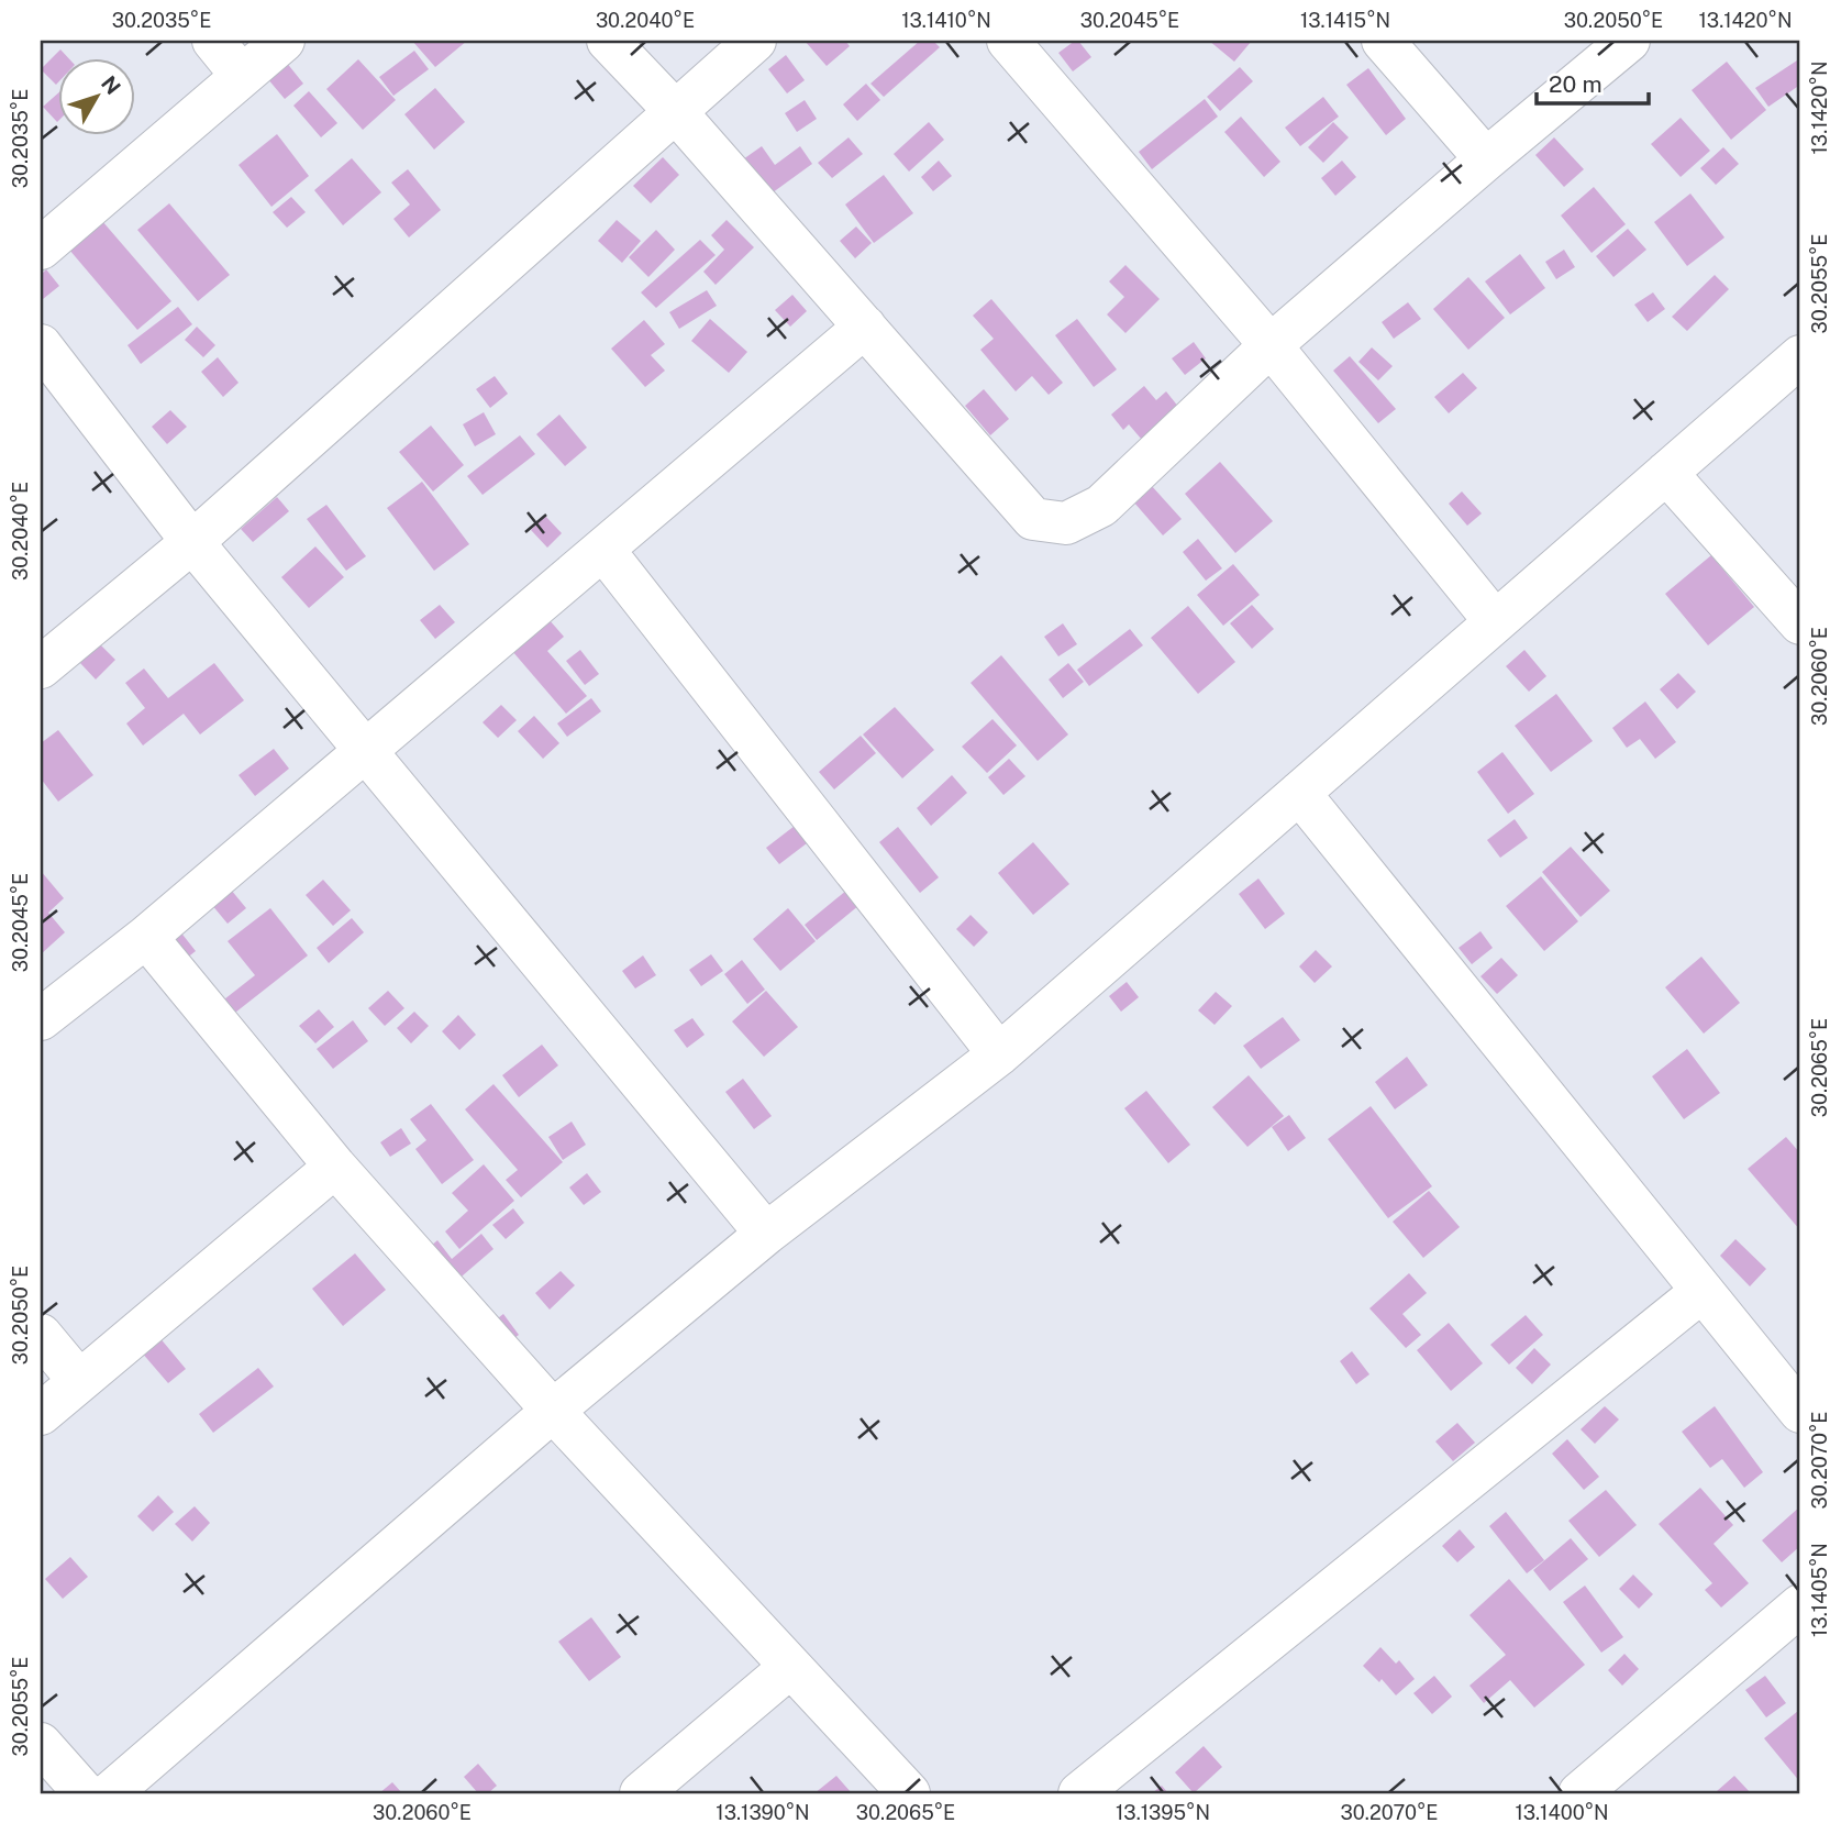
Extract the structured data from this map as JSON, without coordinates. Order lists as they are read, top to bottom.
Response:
{
  "scale_bar": "20 m",
  "north": "top right",
  "coordinates": [
    "30.2035°E",
    "30.2040°E",
    "13.1410°N",
    "30.2045°E",
    "13.1415°N",
    "30.2050°E",
    "13.1420°N",
    "30.2055°E",
    "30.2060°E",
    "30.2065°E",
    "30.2070°E",
    "13.1405°N",
    "13.1390°N",
    "13.1395°N",
    "13.1400°N"
  ]
}
